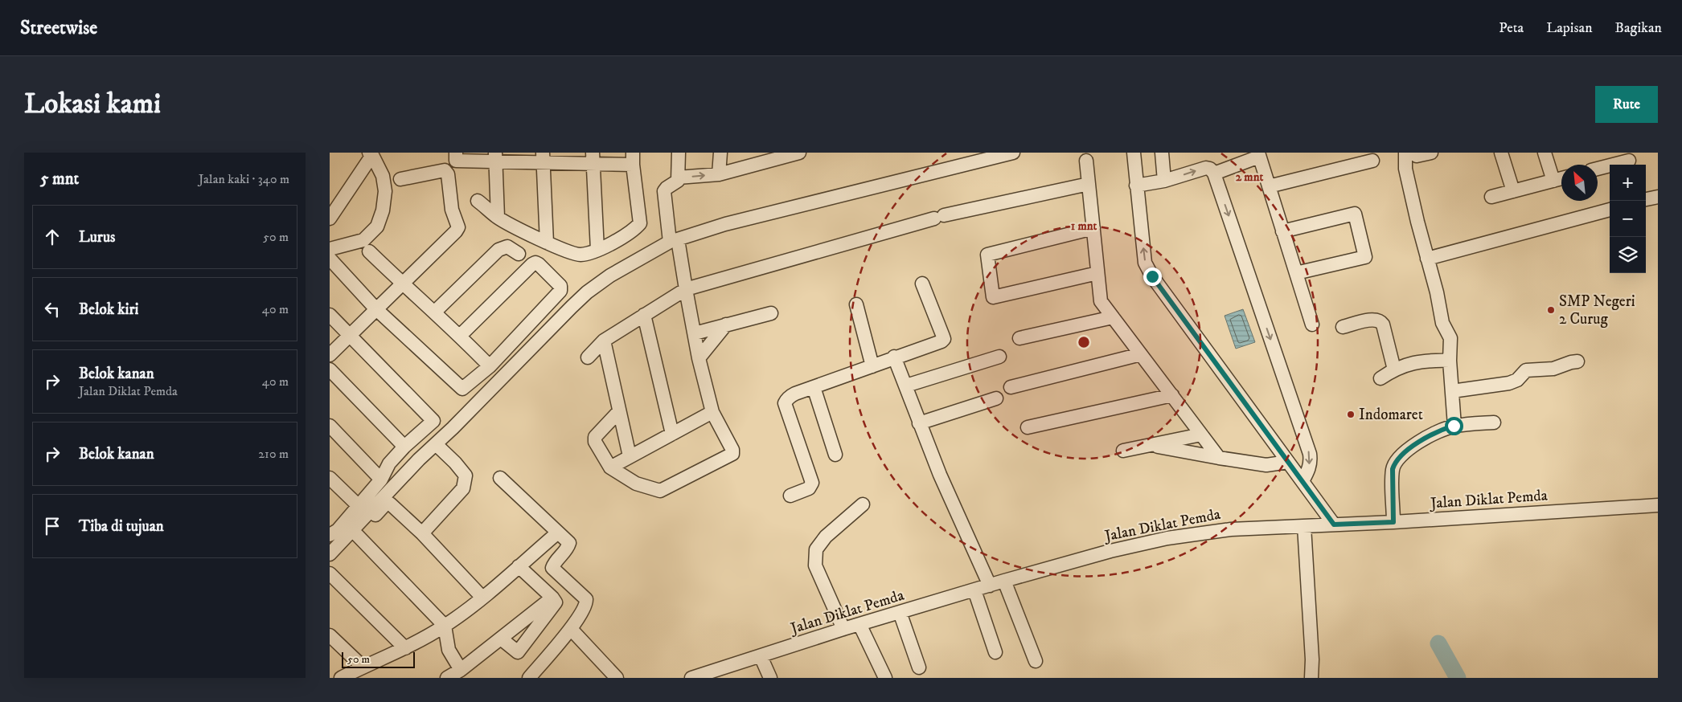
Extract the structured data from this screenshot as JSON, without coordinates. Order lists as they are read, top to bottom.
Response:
{
  "streets": {
    "street": ["Jalan Diklat Pemda"]
  },
  "places": ["SMP Negeri 2 Curug", "Indomaret"],
  "scale_bar": "50 m",
  "north": "top left",
  "page": {
    "header": "Streetwise",
    "nav": ["Peta", "Lapisan", "Bagikan"],
    "buttons": "Rute",
    "title": "Lokasi kami",
    "heading": ["5 mnt", "Jalan kaki · 340 m"],
    "map_buttons": ["+", "−"],
    "list": [
      ["Lurus", "50 m"],
      ["Belok kiri", "40 m"],
      ["Belok kanan", "Jalan Diklat Pemda", "40 m"],
      ["Belok kanan", "210 m"],
      "Tiba di tujuan"
    ],
    "scale": "50 m"
  },
  "rings": ["2 mnt", "1 mnt"]
}
